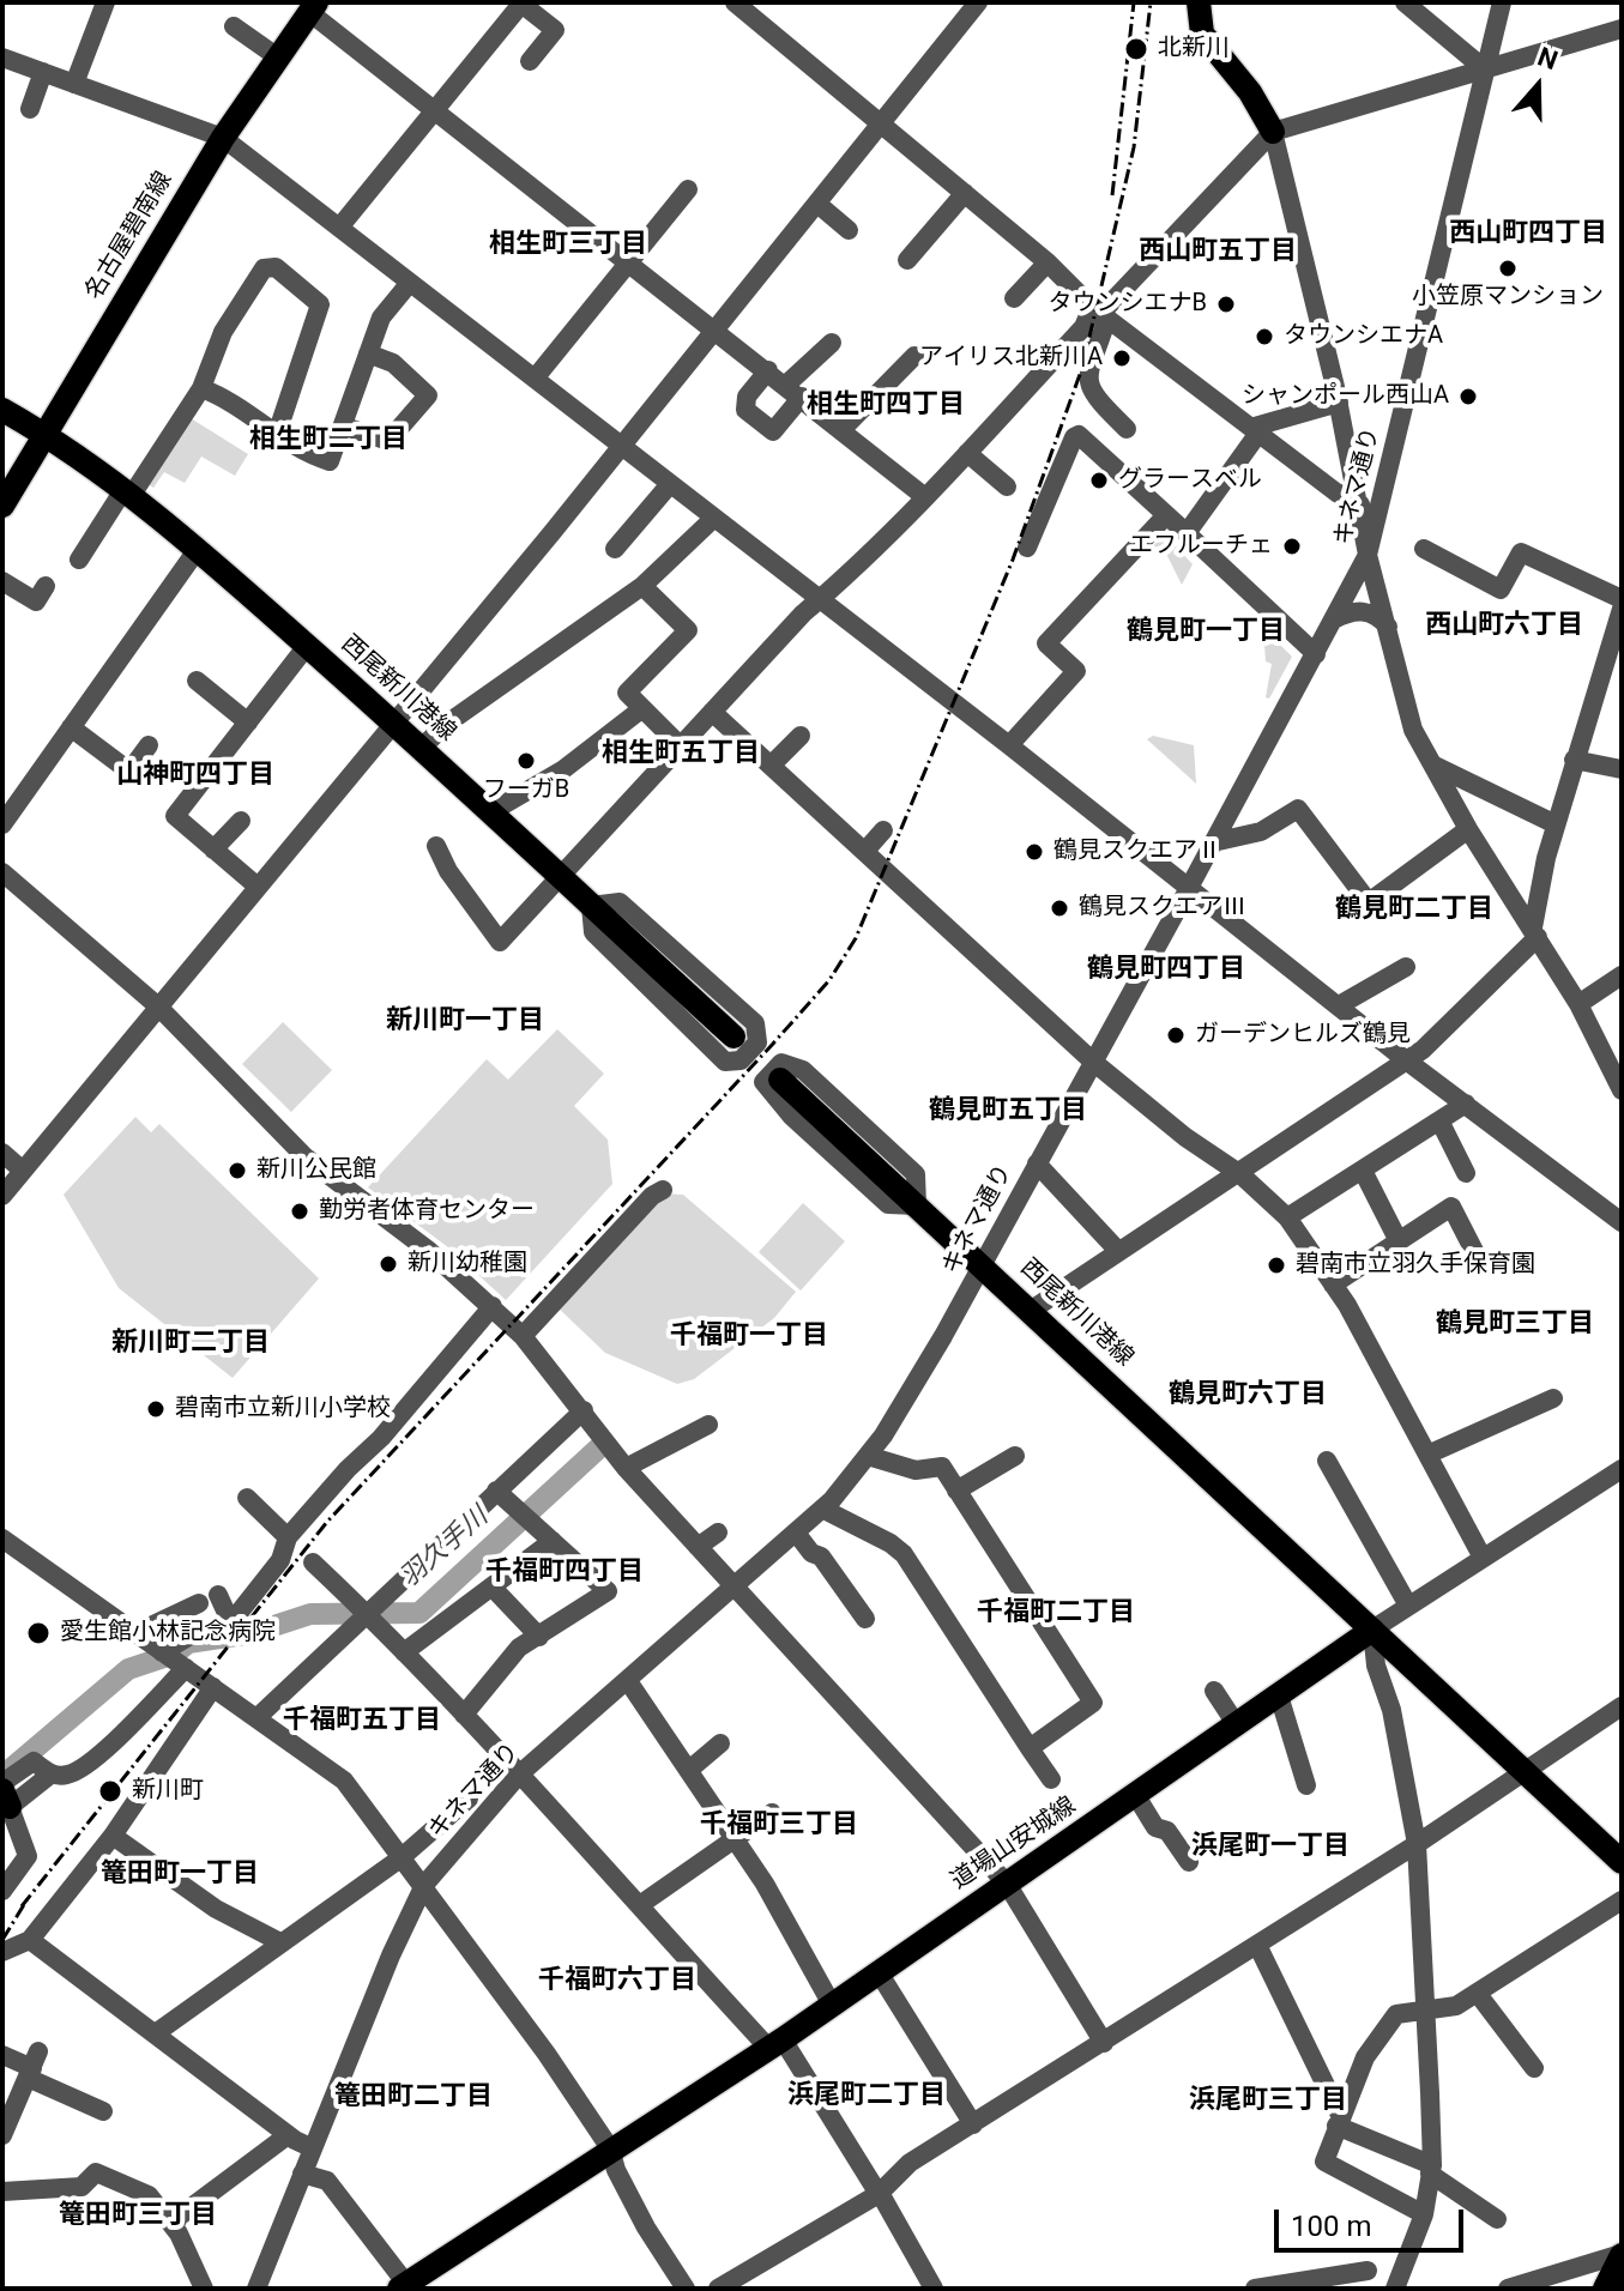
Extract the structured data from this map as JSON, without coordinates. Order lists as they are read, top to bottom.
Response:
{
  "streets": {
    "main road": ["名古屋碧南線", "西尾新川港線", "道場山安城線"],
    "street": ["キネマ通り"]
  },
  "crossings": [
    ["名古屋碧南線", "西尾新川港線"],
    ["キネマ通り", "西尾新川港線"],
    ["西尾新川港線", "道場山安城線"]
  ],
  "districts": [
    "西山町四丁目",
    "相生町三丁目",
    "西山町五丁目",
    "相生町四丁目",
    "相生町二丁目",
    "西山町六丁目",
    "鶴見町一丁目",
    "相生町五丁目",
    "山神町四丁目",
    "鶴見町二丁目",
    "鶴見町四丁目",
    "新川町一丁目",
    "鶴見町五丁目",
    "鶴見町三丁目",
    "千福町一丁目",
    "新川町二丁目",
    "鶴見町六丁目",
    "千福町四丁目",
    "千福町二丁目",
    "千福町五丁目",
    "千福町三丁目",
    "浜尾町一丁目",
    "篭田町一丁目",
    "千福町六丁目",
    "浜尾町二丁目",
    "篭田町二丁目",
    "浜尾町三丁目",
    "篭田町三丁目"
  ],
  "water": ["羽久手川"],
  "places": [
    "北新川",
    "小笠原マンション",
    "タウンシエナB",
    "タウンシエナA",
    "アイリス北新川A",
    "シャンポール西山A",
    "グラースベル",
    "エフルーチェ",
    "フーガB",
    "鶴見スクエアⅡ",
    "鶴見スクエアⅢ",
    "ガーデンヒルズ鶴見",
    "新川公民館",
    "勤労者体育センター",
    "新川幼稚園",
    "碧南市立羽久手保育園",
    "碧南市立新川小学校",
    "愛生館小林記念病院",
    "新川町"
  ],
  "scale_bar": "100 m",
  "north": "top"
}
